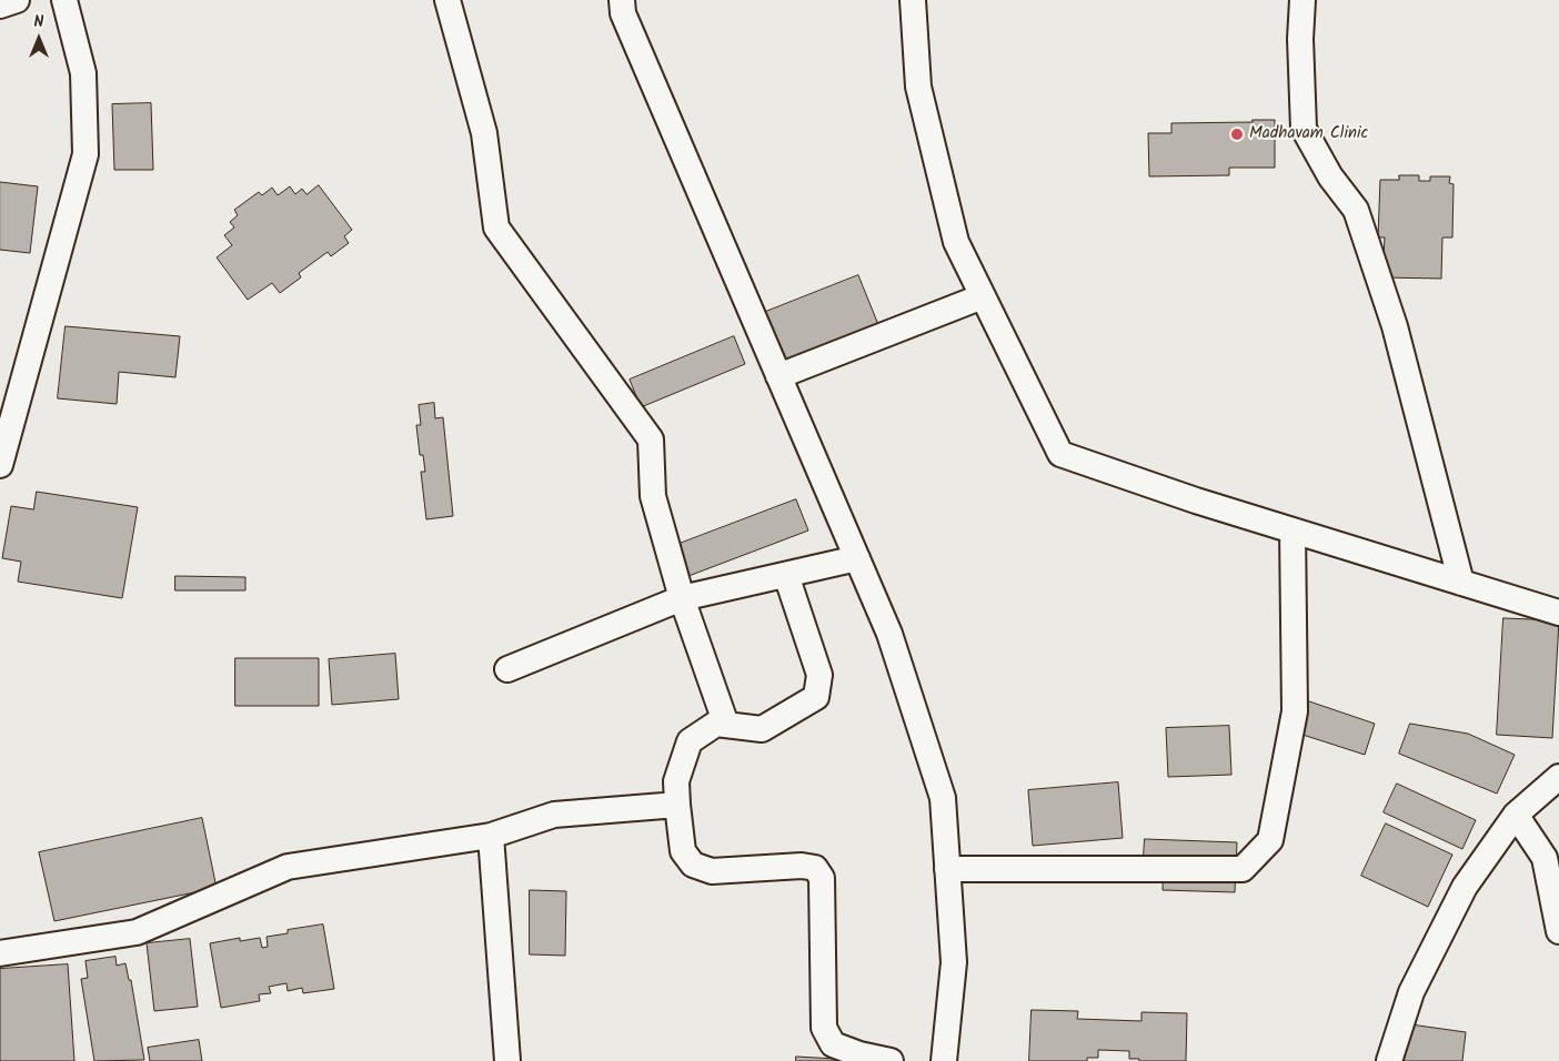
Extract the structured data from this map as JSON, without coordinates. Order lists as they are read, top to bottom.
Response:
{
  "places": ["Madhavam Clinic"],
  "north": "top"
}
